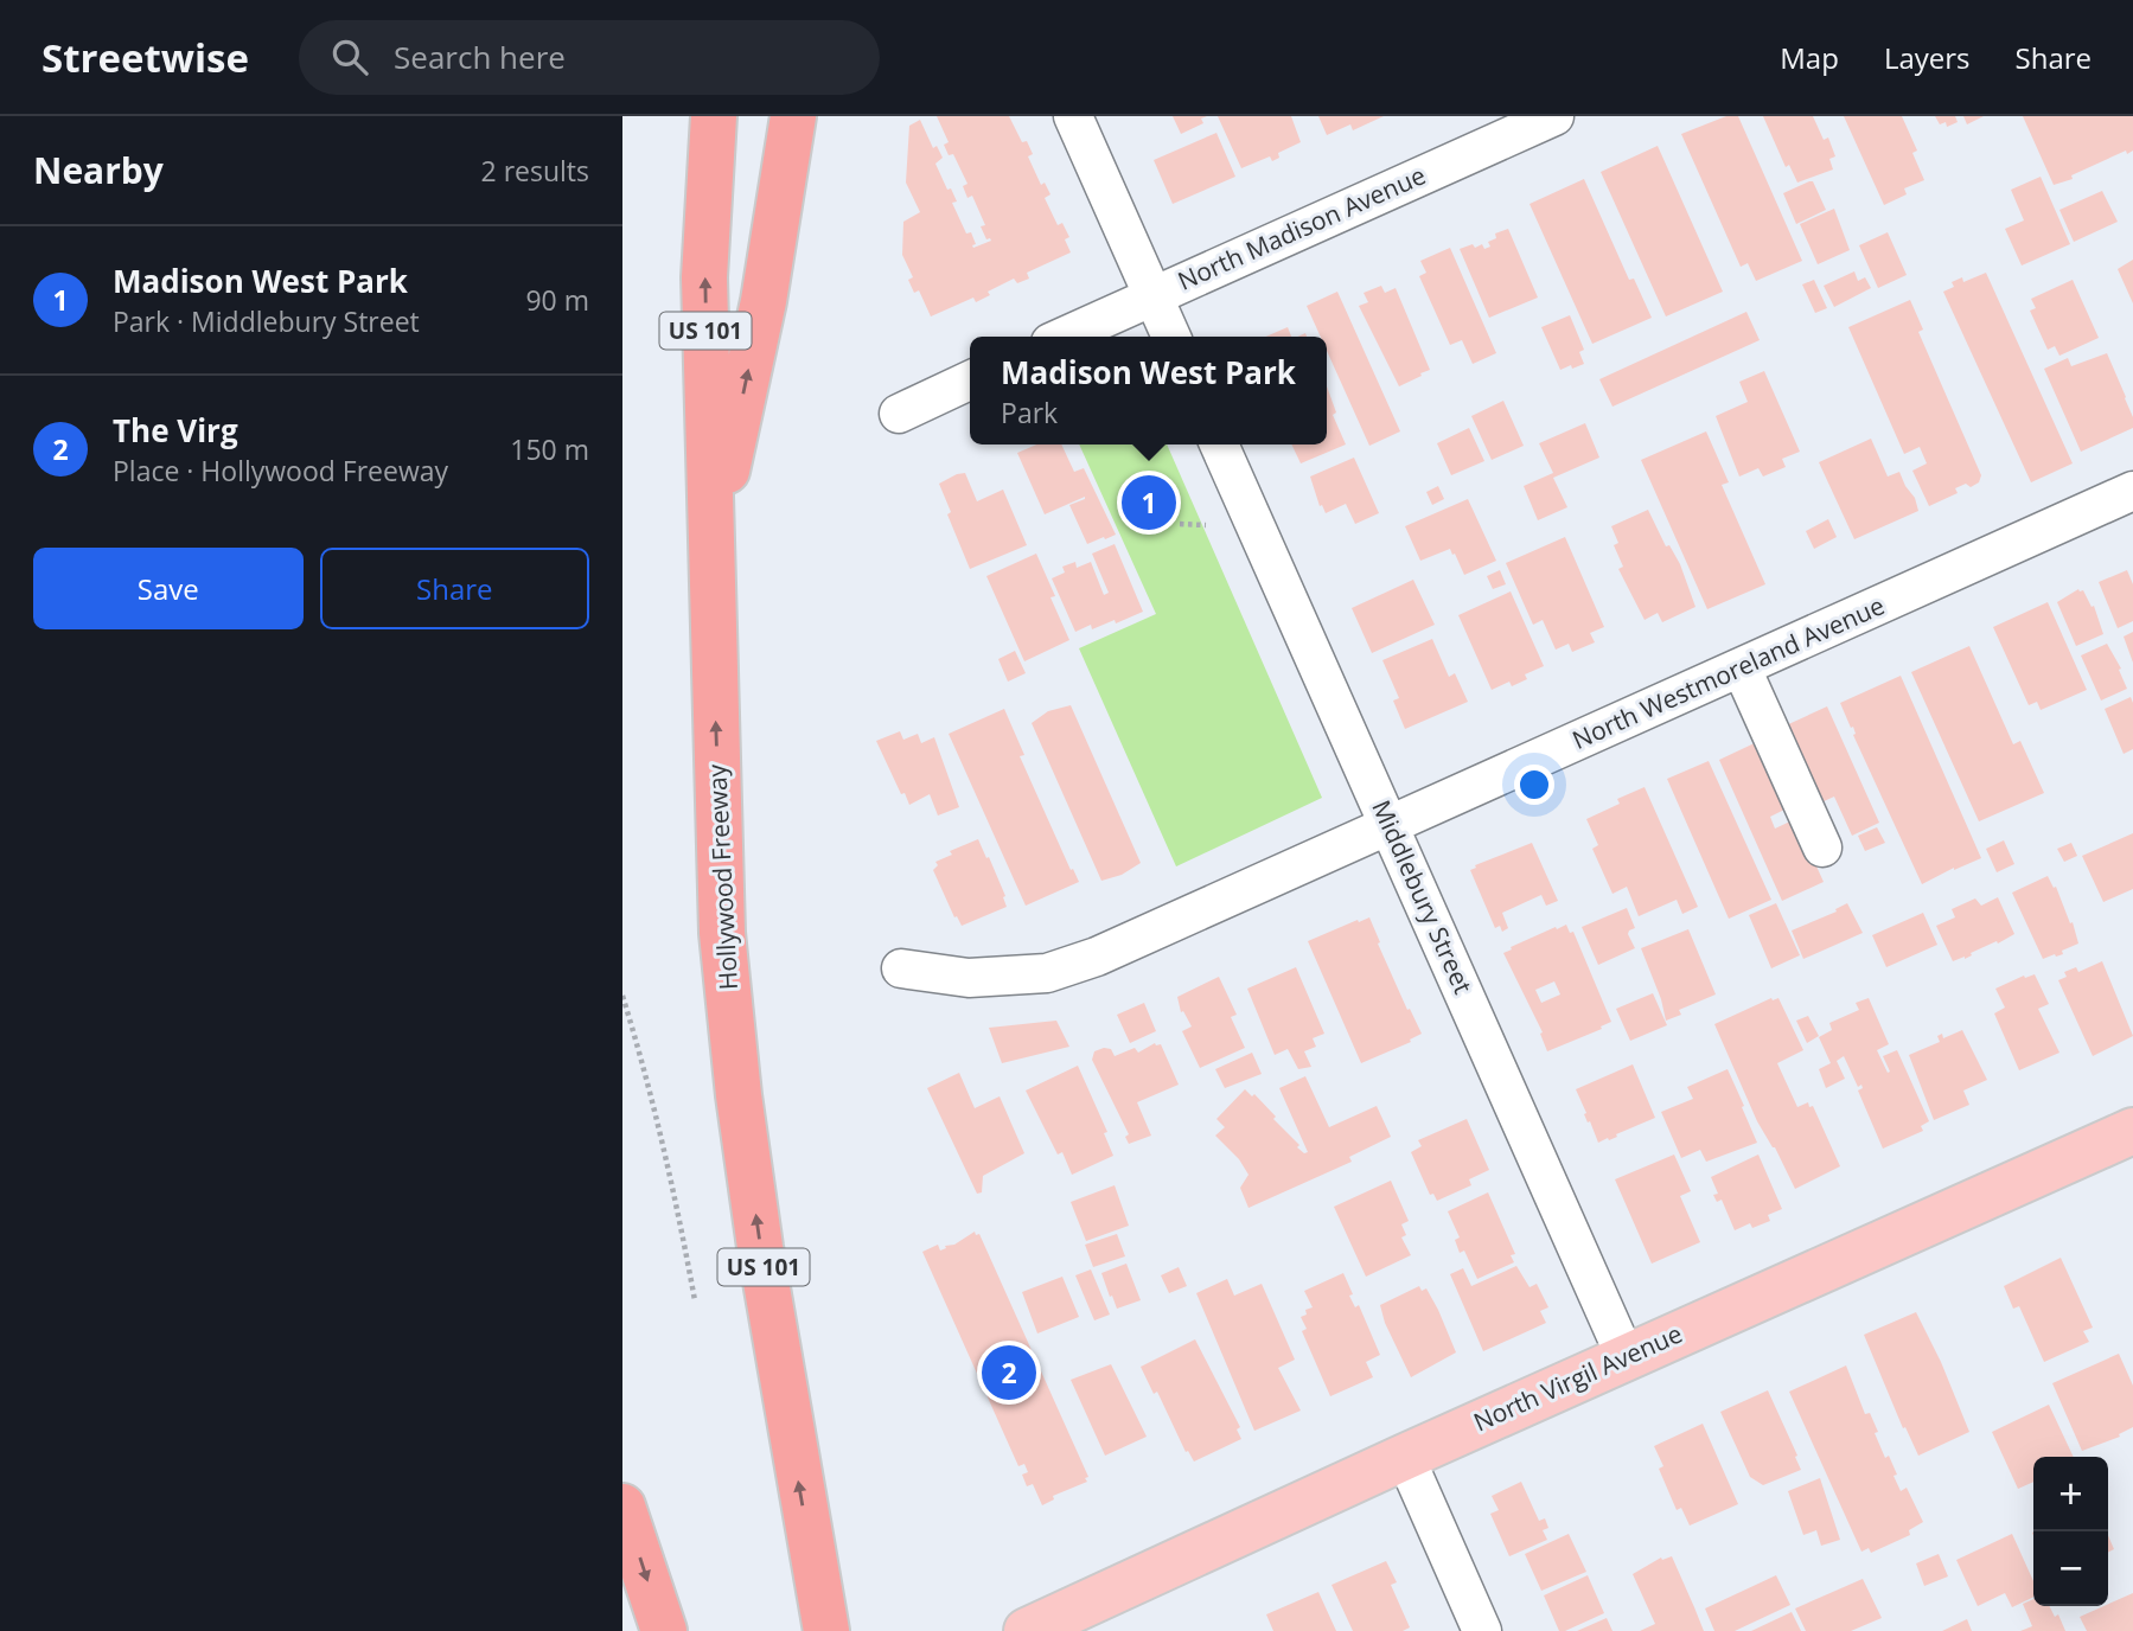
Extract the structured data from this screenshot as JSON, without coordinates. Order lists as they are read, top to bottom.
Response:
{
  "streets": {
    "highway": ["US 101", "Hollywood Freeway"],
    "main road": ["North Virgil Avenue"],
    "street": ["North Madison Avenue", "North Westmoreland Avenue", "Middlebury Street"]
  },
  "crossings": [
    ["North Westmoreland Avenue", "Middlebury Street"],
    ["Middlebury Street", "North Virgil Avenue"]
  ],
  "page": {
    "header": "Streetwise",
    "search": "Search here",
    "nav": ["Map", "Layers", "Share"],
    "heading": ["Nearby", "2 results"],
    "list": [
      {
        "mark": "1",
        "name": "Madison West Park",
        "note": "Park · Middlebury Street",
        "value": "90 m"
      },
      {
        "mark": "2",
        "name": "The Virg",
        "note": "Place · Hollywood Freeway",
        "value": "150 m"
      }
    ],
    "popup": ["Madison West Park", "Park"],
    "pins": ["1", "2"],
    "buttons": ["Save", "Share"],
    "map_buttons": ["+", "−"]
  }
}
